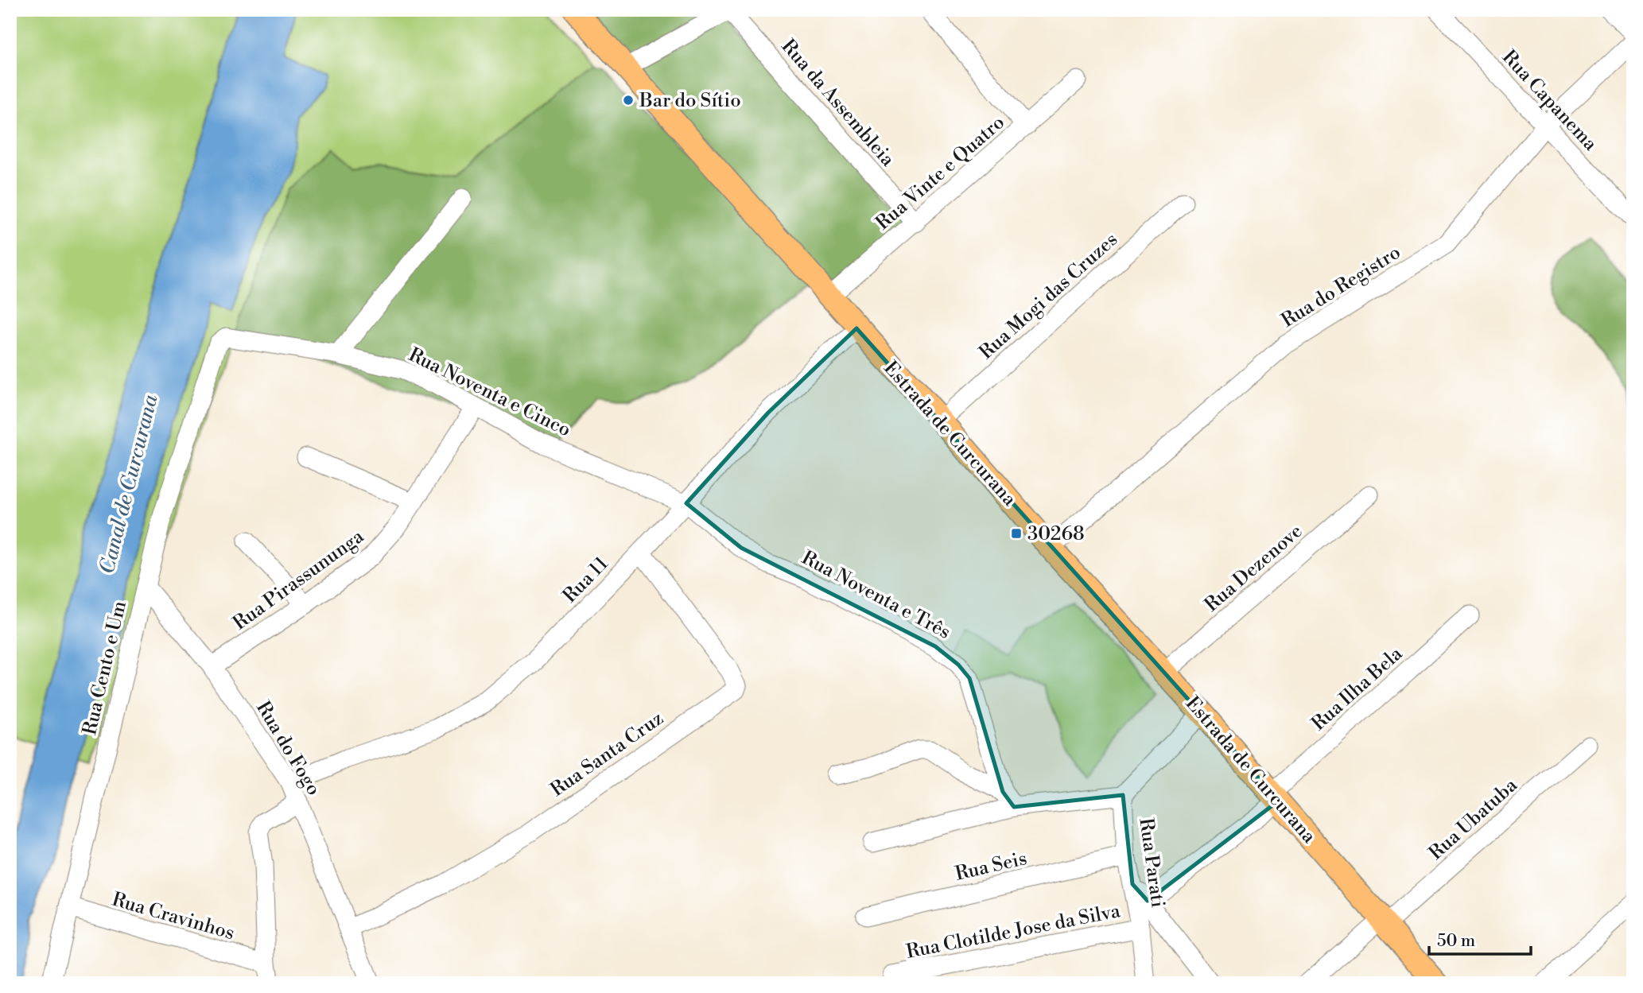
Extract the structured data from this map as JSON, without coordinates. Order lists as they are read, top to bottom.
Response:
{
  "streets": {
    "main road": ["Estrada de Curcurana"],
    "street": [
      "Rua Capanema",
      "Rua da Assembleia",
      "Rua Vinte e Quatro",
      "Rua do Registro",
      "Rua Mogi das Cruzes",
      "Rua Noventa e Cinco",
      "Rua Dezenove",
      "Rua Pirassununga",
      "Rua 11",
      "Rua Noventa e Três",
      "Rua Cento e Um",
      "Rua Ilha Bela",
      "Rua do Fogo",
      "Rua Santa Cruz",
      "Rua Ubatuba",
      "Rua Parati",
      "Rua Seis",
      "Rua Cravinhos",
      "Rua Clotilde Jose da Silva"
    ]
  },
  "crossings": [
    ["Rua Capanema", "Rua do Registro"],
    ["Rua da Assembleia", "Rua Vinte e Quatro"],
    ["Rua Vinte e Quatro", "Estrada de Curcurana"],
    ["Rua do Registro", "Estrada de Curcurana"],
    ["Rua Mogi das Cruzes", "Estrada de Curcurana"],
    ["Rua Noventa e Cinco", "Rua Pirassununga"],
    ["Rua Noventa e Cinco", "Rua Noventa e Três"],
    ["Rua Noventa e Cinco", "Rua Cento e Um"],
    ["Estrada de Curcurana", "Rua Dezenove"],
    ["Estrada de Curcurana", "Rua 11"],
    ["Estrada de Curcurana", "Rua Ilha Bela"],
    ["Estrada de Curcurana", "Rua Ubatuba"],
    ["Estrada de Curcurana", "Rua Parati"],
    ["Rua Pirassununga", "Rua do Fogo"],
    ["Rua 11", "Rua Noventa e Três"],
    ["Rua 11", "Rua do Fogo"],
    ["Rua 11", "Rua Santa Cruz"],
    ["Rua Cento e Um", "Rua do Fogo"],
    ["Rua Cento e Um", "Rua Cravinhos"],
    ["Rua do Fogo", "Rua Santa Cruz"],
    ["Rua Parati", "Rua Seis"],
    ["Rua Parati", "Rua Clotilde Jose da Silva"]
  ],
  "water": ["Canal de Curcurana"],
  "places": {
    "other": ["Bar do Sítio"],
    "transit": ["30268"]
  },
  "scale_bar": "50 m"
}
